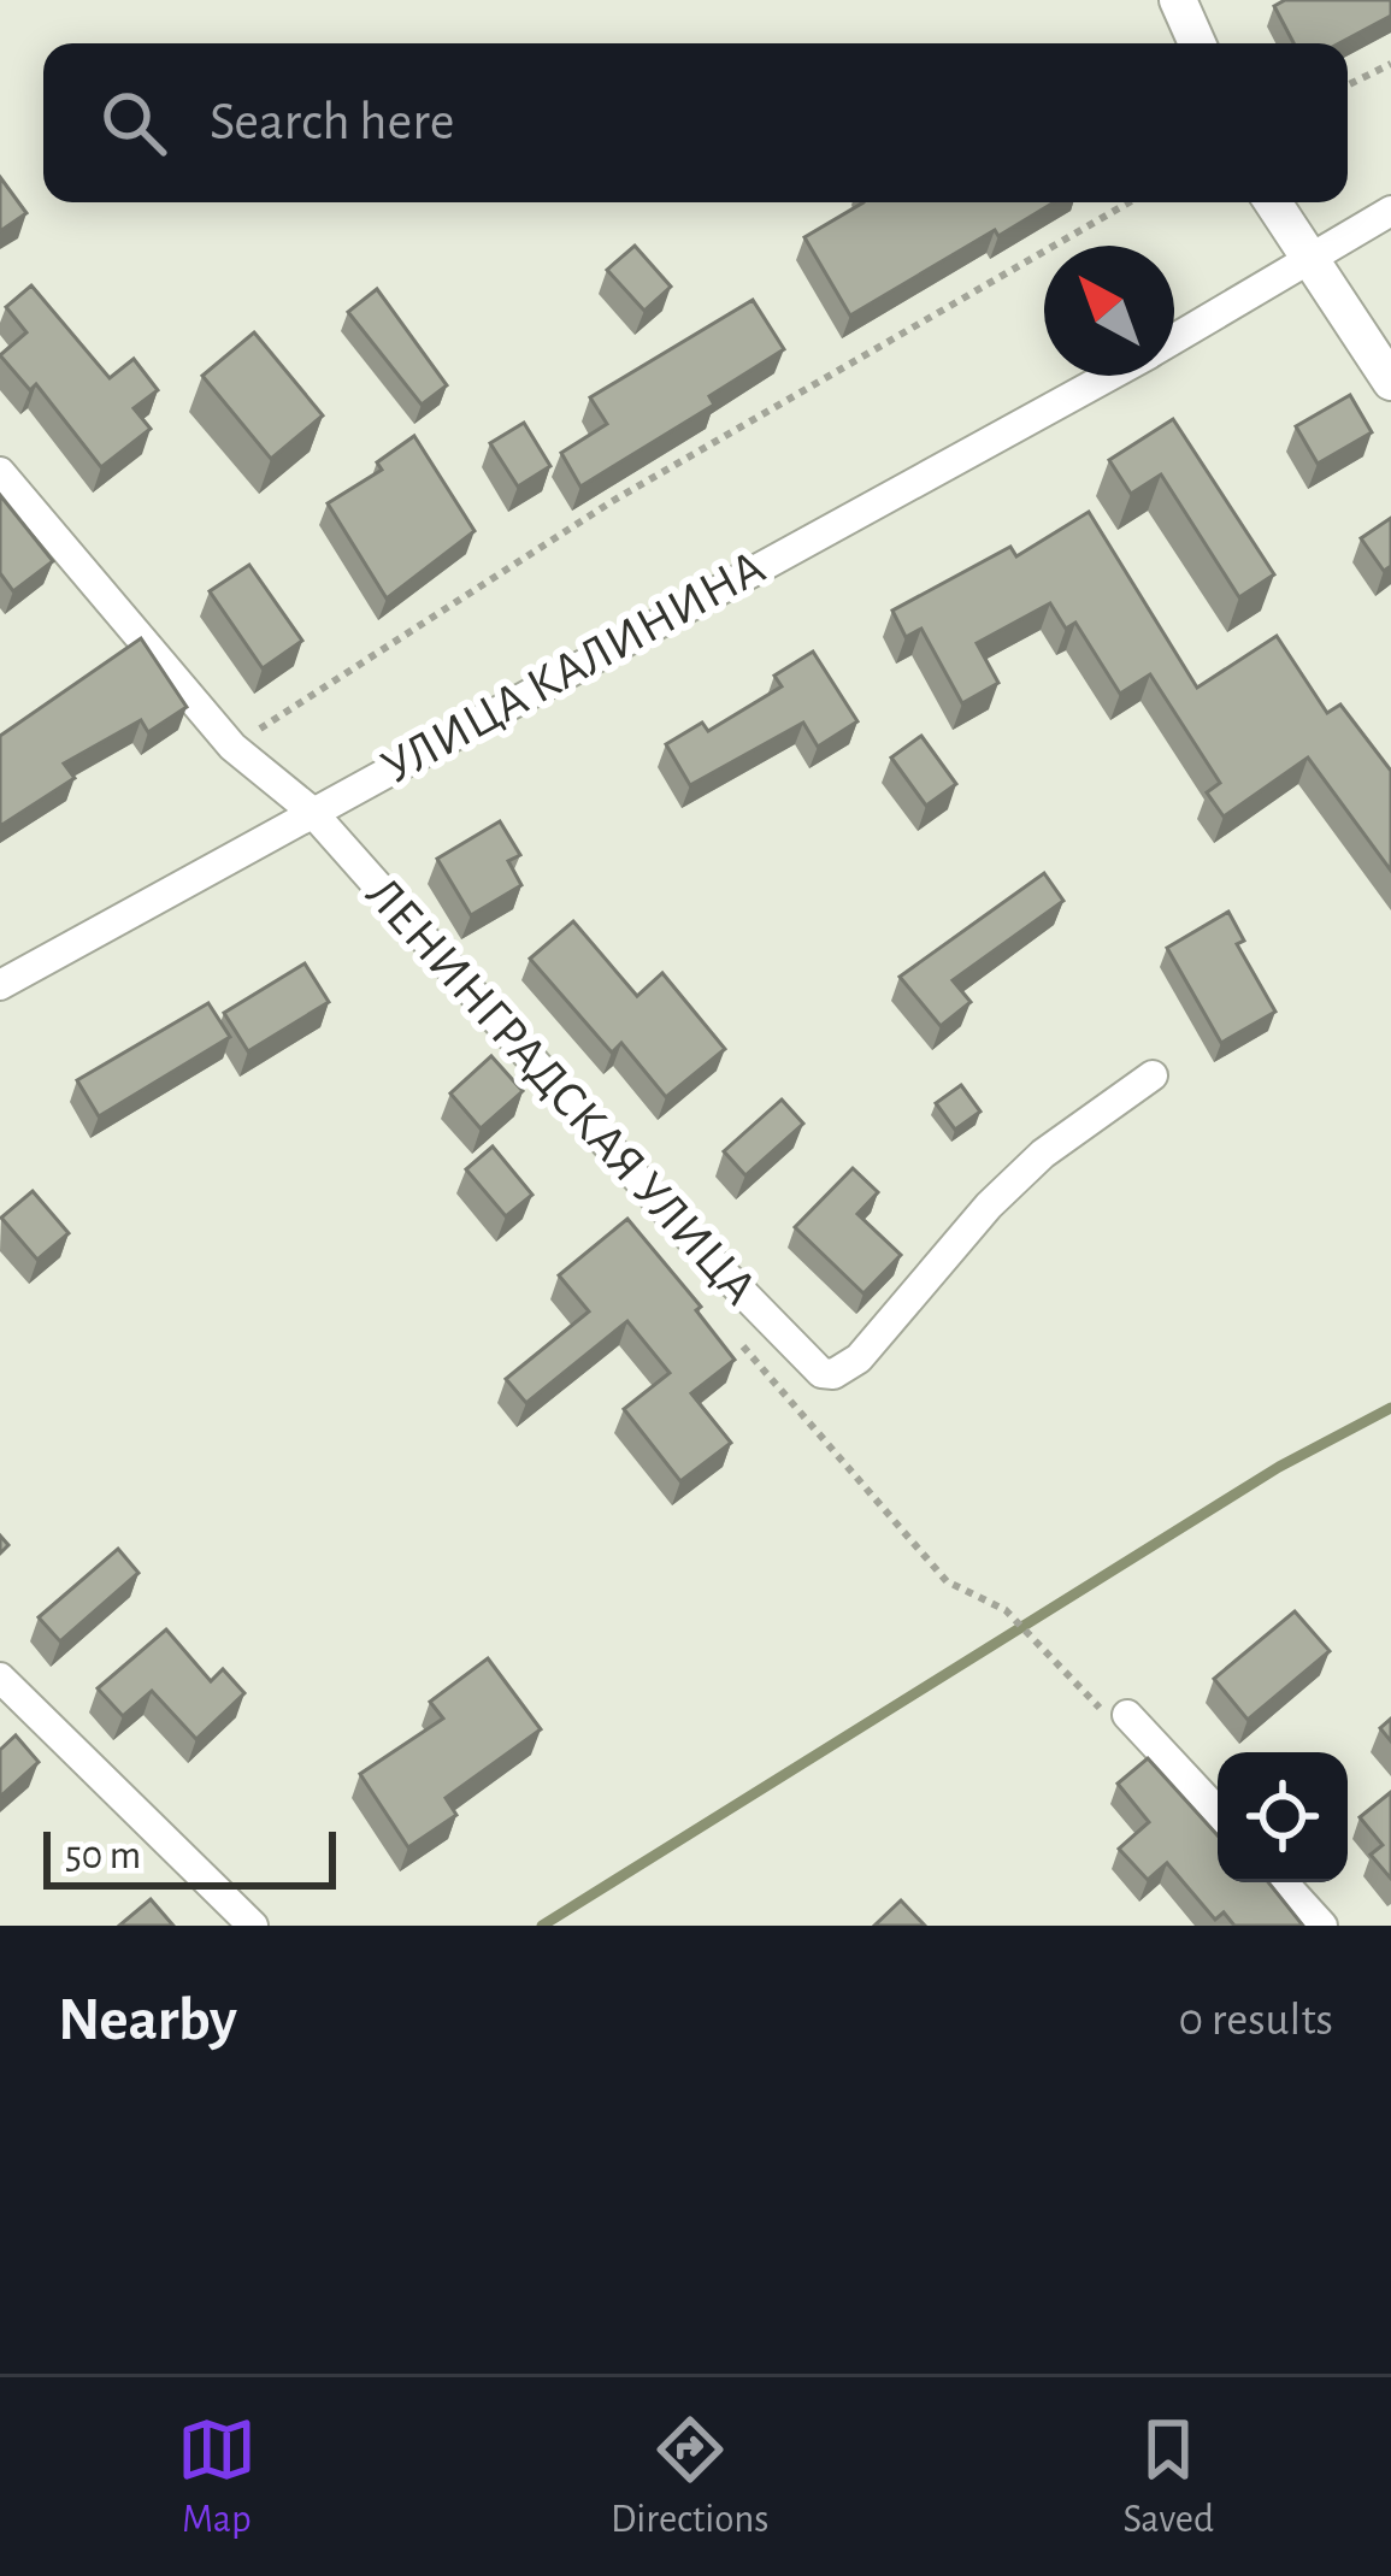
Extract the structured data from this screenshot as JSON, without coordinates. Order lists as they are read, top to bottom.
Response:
{
  "streets": {
    "street": ["УЛИЦА КАЛИНИНА", "ЛЕНИНГРАДСКАЯ УЛИЦА"]
  },
  "crossings": [
    ["УЛИЦА КАЛИНИНА", "ЛЕНИНГРАДСКАЯ УЛИЦА"]
  ],
  "scale_bar": "50 m",
  "north": "top left",
  "page": {
    "search": "Search here",
    "scale": "50 m",
    "heading": ["Nearby", "0 results"],
    "nav": ["Map", "Directions", "Saved"]
  }
}
